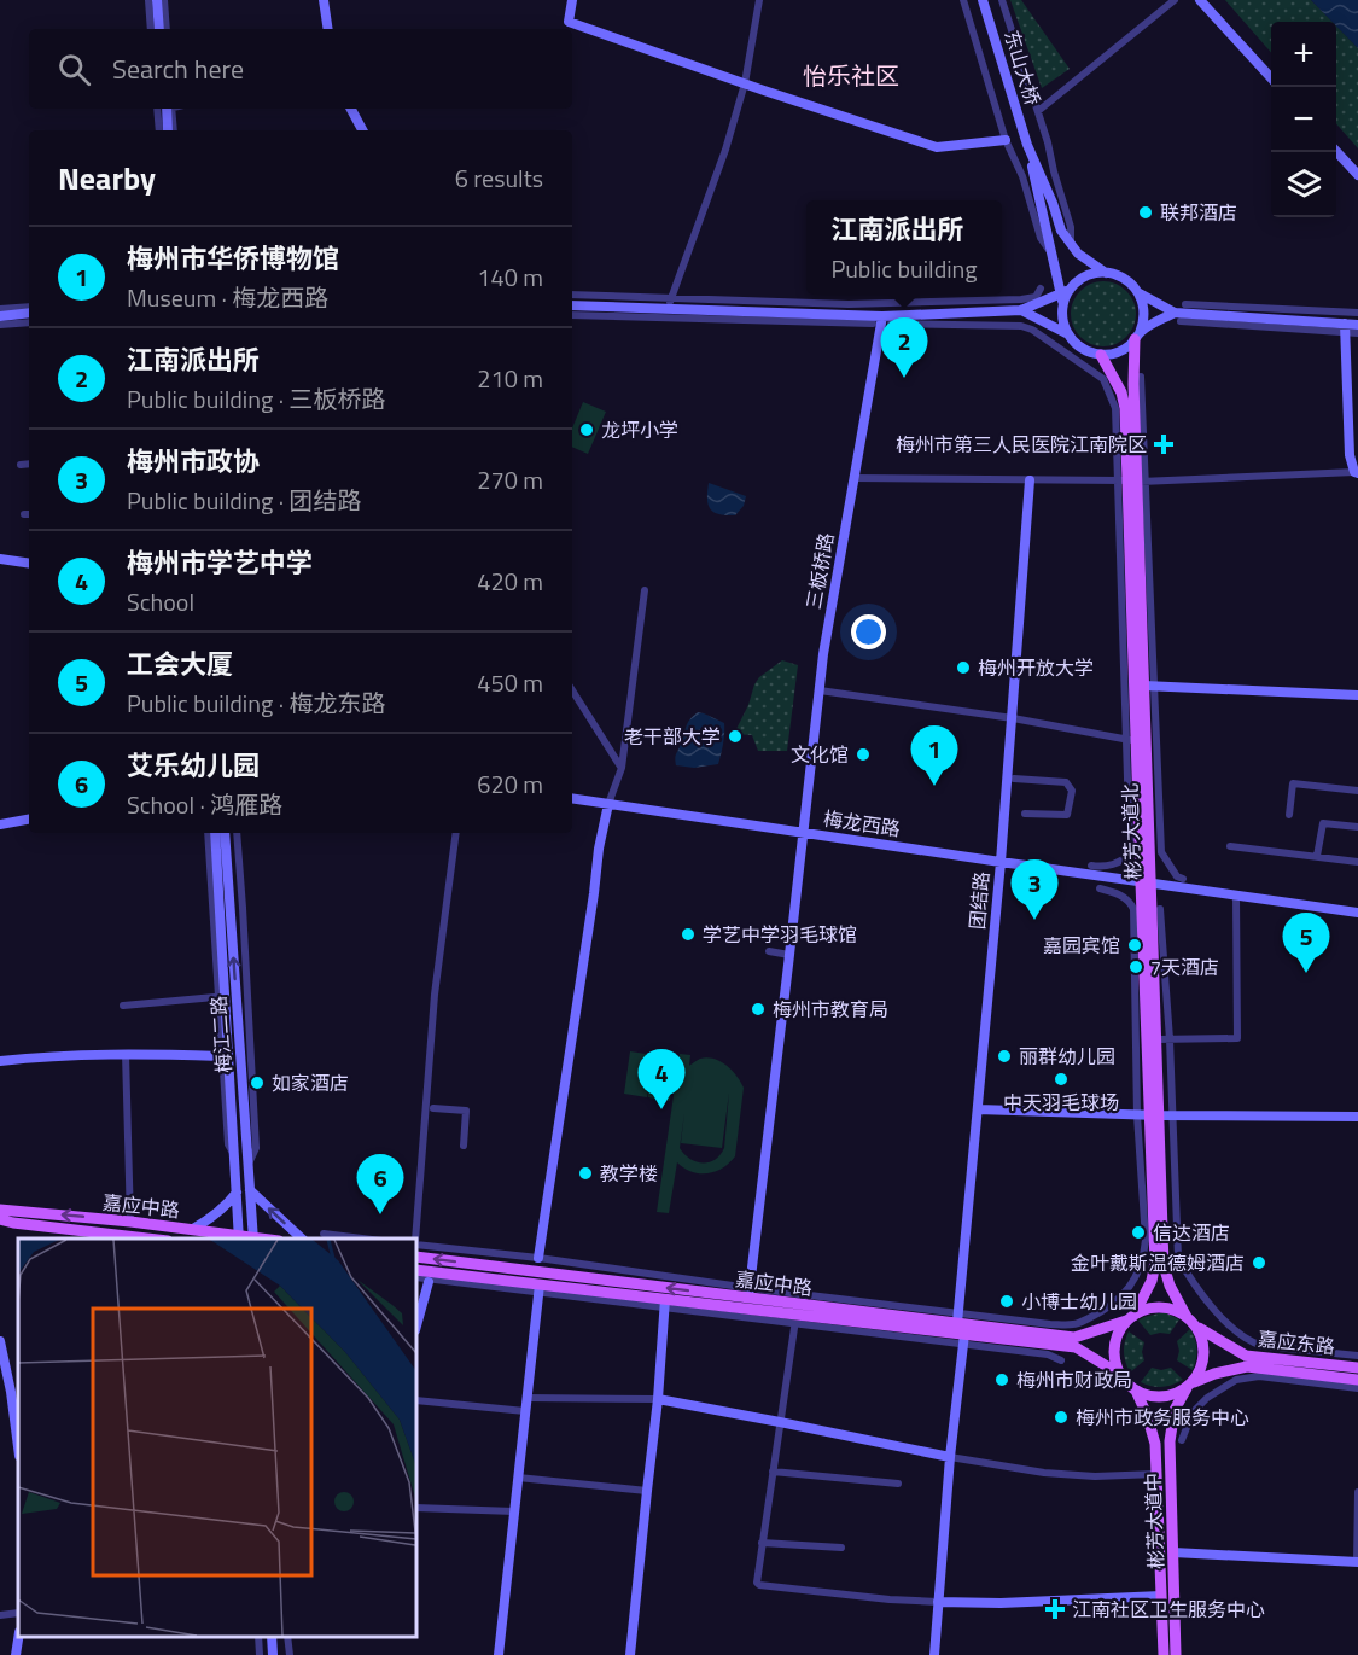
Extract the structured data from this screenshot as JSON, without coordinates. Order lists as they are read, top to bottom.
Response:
{
  "streets": {
    "main road": [
      "彬芳大道北",
      "嘉应中路",
      "嘉应东路",
      "彬芳大道中"
    ],
    "street": [
      "东山大桥",
      "三板桥路",
      "梅龙西路",
      "团结路",
      "梅江二路"
    ]
  },
  "crossings": [
    ["三板桥路", "梅龙西路"],
    ["三板桥路", "嘉应中路"],
    ["梅龙西路", "彬芳大道北"],
    ["梅龙西路", "团结路"],
    ["彬芳大道北", "嘉应中路"],
    ["彬芳大道北", "嘉应东路"],
    ["彬芳大道北", "彬芳大道中"],
    ["团结路", "嘉应中路"],
    ["梅江二路", "嘉应中路"],
    ["嘉应中路", "嘉应东路"],
    ["嘉应中路", "彬芳大道中"],
    ["嘉应东路", "彬芳大道中"]
  ],
  "districts": ["怡乐社区"],
  "places": {
    "other": [
      "联邦酒店",
      "龙坪小学",
      "梅州开放大学",
      "老干部大学",
      "文化馆",
      "学艺中学羽毛球馆",
      "嘉园宾馆",
      "7天酒店",
      "梅州市教育局",
      "丽群幼儿园",
      "中天羽毛球场",
      "如家酒店",
      "教学楼",
      "信达酒店",
      "金叶戴斯温德姆酒店",
      "小博士幼儿园",
      "梅州市财政局",
      "梅州市政务服务中心"
    ],
    "health": ["梅州市第三人民医院江南院区", "江南社区卫生服务中心"]
  },
  "page": {
    "map_buttons": ["+", "−"],
    "search": "Search here",
    "heading": ["Nearby", "6 results"],
    "popup": ["江南派出所", "Public building"],
    "list": [
      {
        "mark": "1",
        "name": "梅州市华侨博物馆",
        "note": "Museum · 梅龙西路",
        "value": "140 m"
      },
      {
        "mark": "2",
        "name": "江南派出所",
        "note": "Public building · 三板桥路",
        "value": "210 m"
      },
      {
        "mark": "3",
        "name": "梅州市政协",
        "note": "Public building · 团结路",
        "value": "270 m"
      },
      {
        "mark": "4",
        "name": "梅州市学艺中学",
        "note": "School",
        "value": "420 m"
      },
      {
        "mark": "5",
        "name": "工会大厦",
        "note": "Public building · 梅龙东路",
        "value": "450 m"
      },
      {
        "mark": "6",
        "name": "艾乐幼儿园",
        "note": "School · 鸿雁路",
        "value": "620 m"
      }
    ],
    "pins": [
      "2",
      "1",
      "3",
      "5",
      "4",
      "6"
    ]
  }
}
